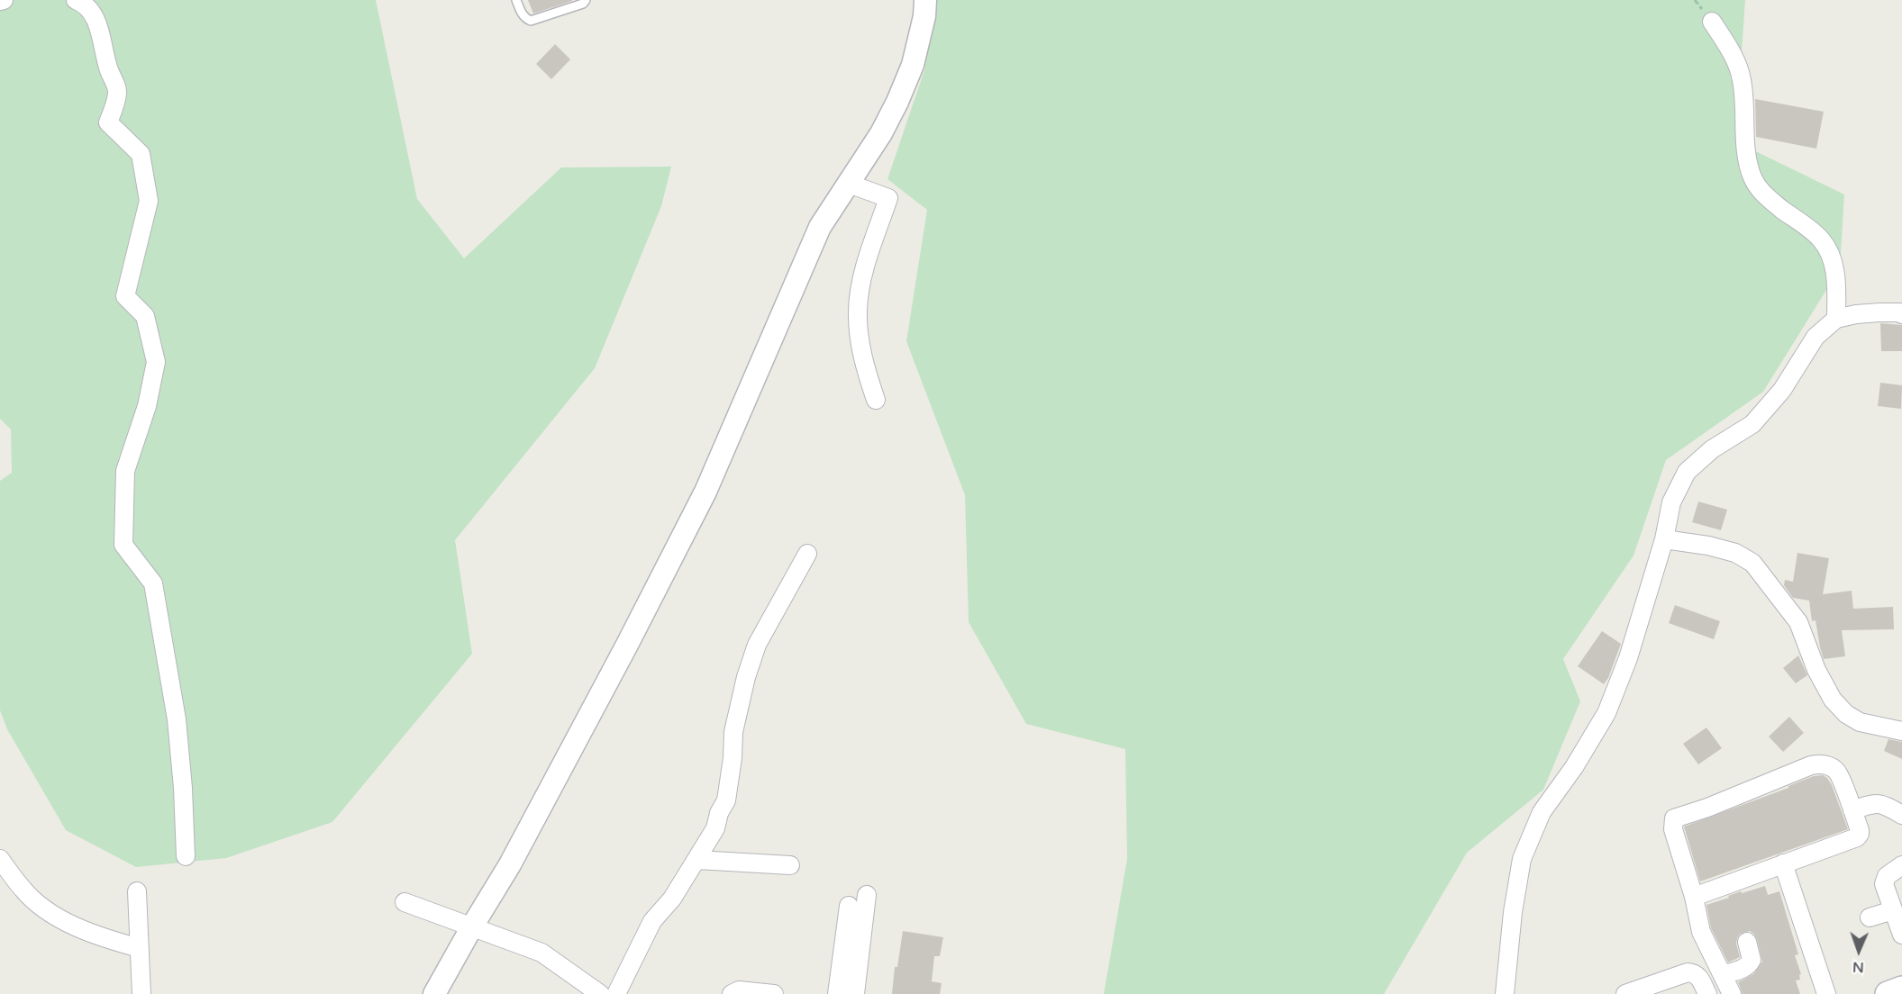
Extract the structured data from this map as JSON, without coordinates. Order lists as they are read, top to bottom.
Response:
{
  "north": "bottom"
}
